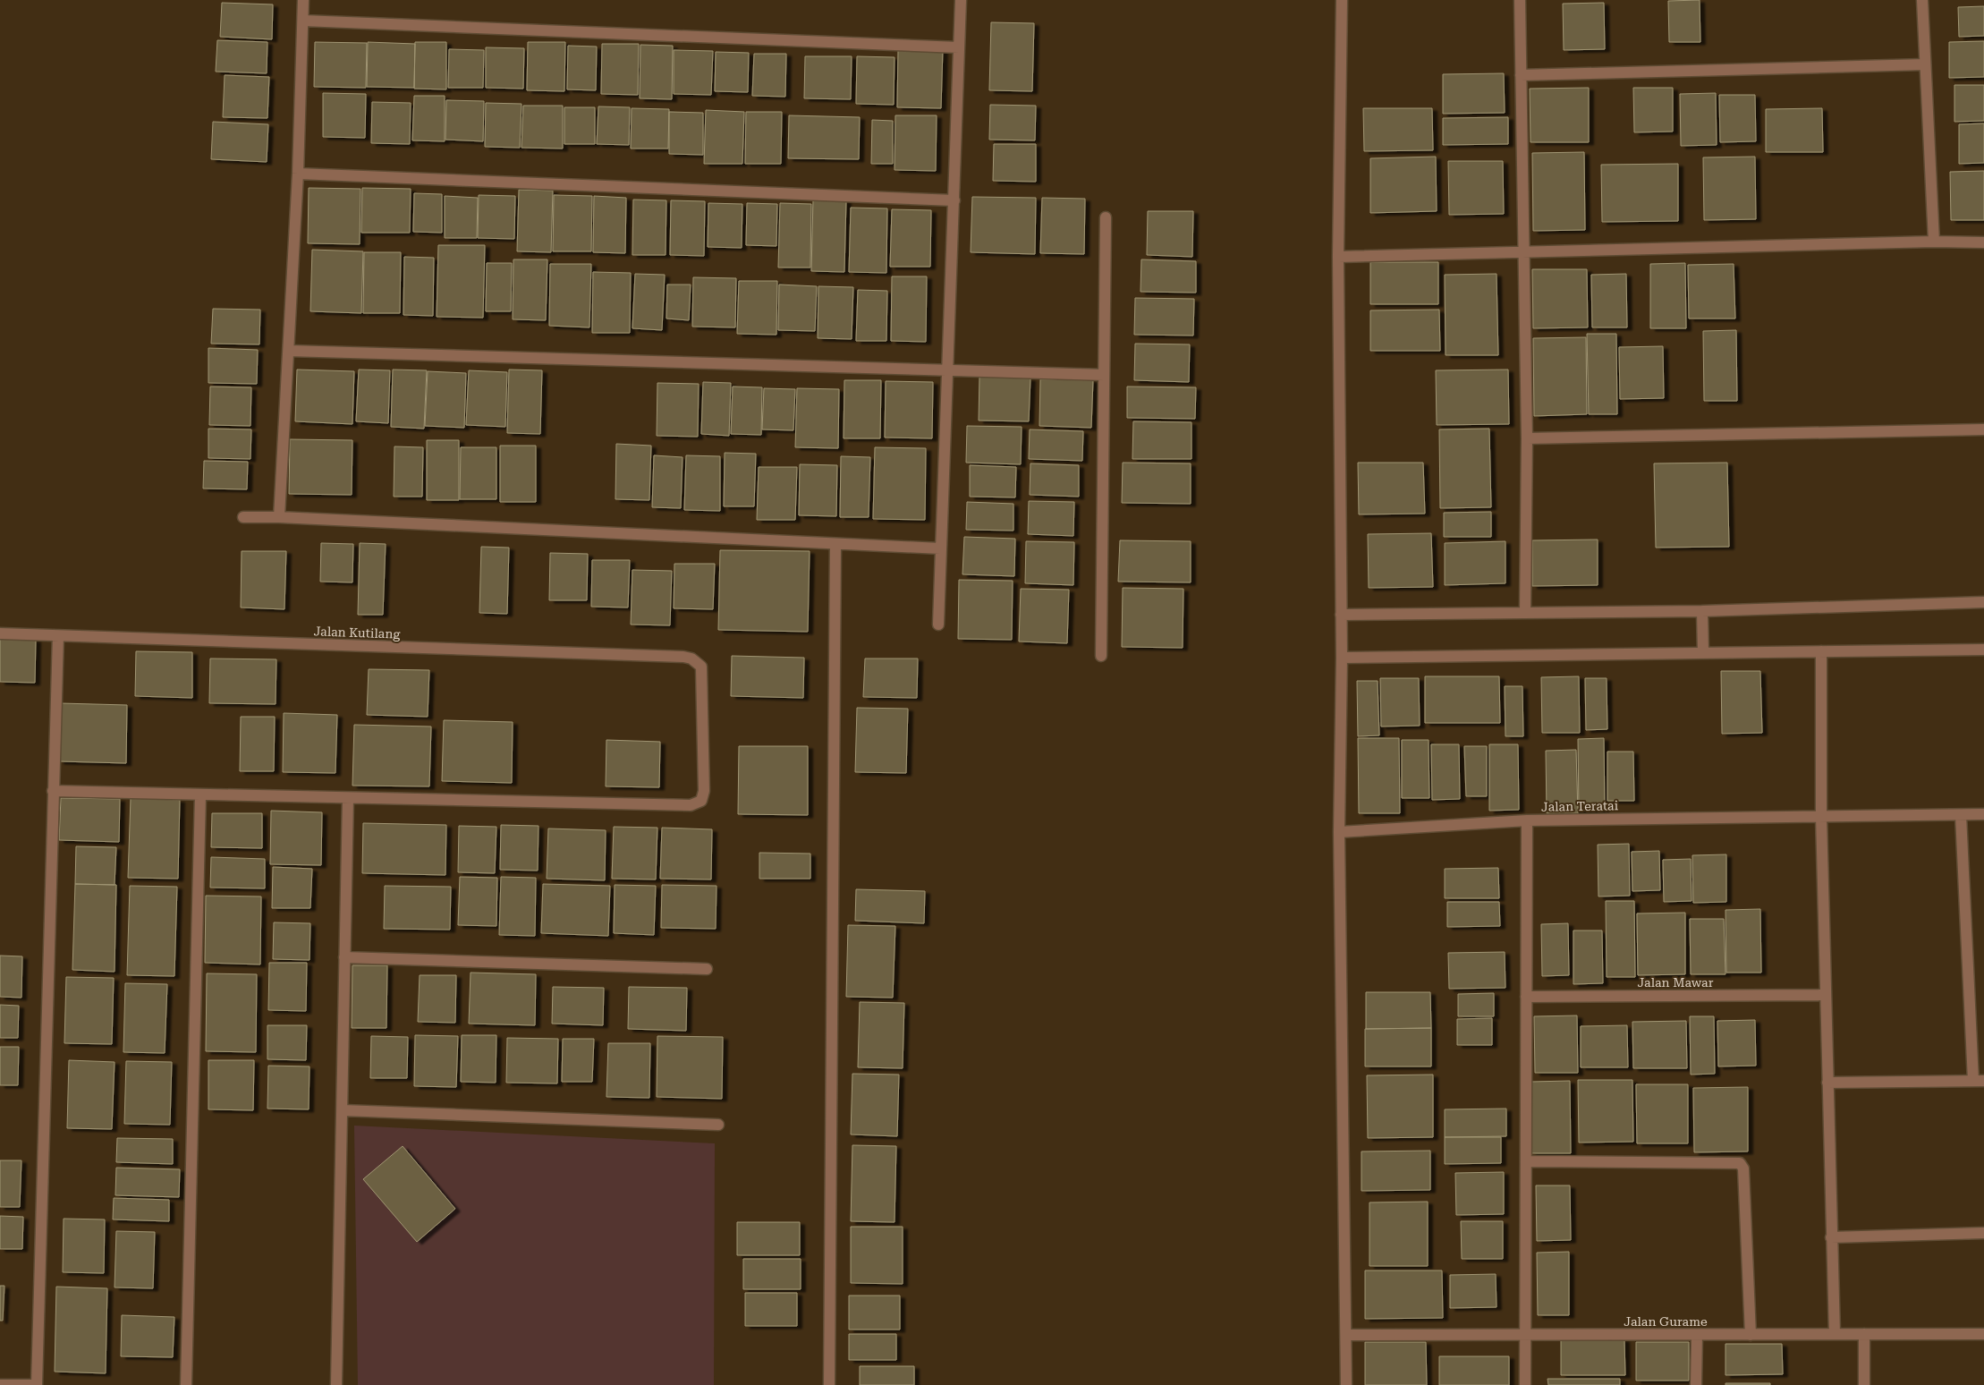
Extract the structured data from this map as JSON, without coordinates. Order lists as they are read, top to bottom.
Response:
{
  "streets": {
    "street": [
      "Jalan Kutilang",
      "Jalan Teratai",
      "Jalan Mawar",
      "Jalan Gurame"
    ]
  }
}
